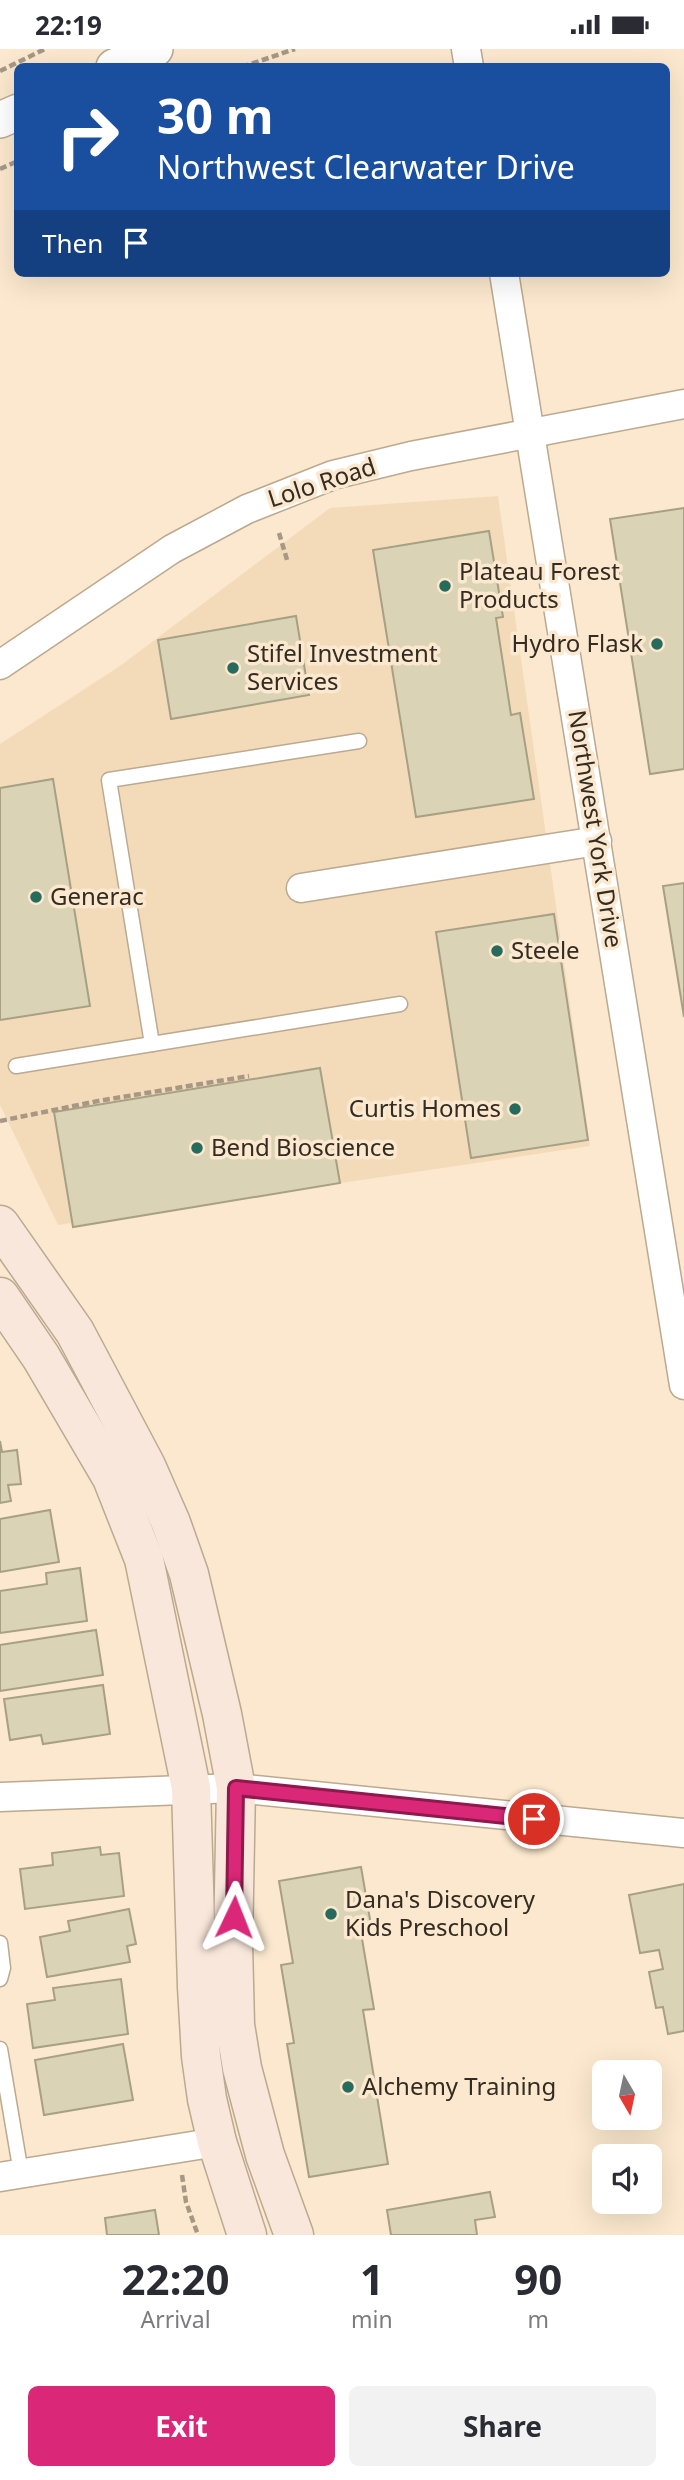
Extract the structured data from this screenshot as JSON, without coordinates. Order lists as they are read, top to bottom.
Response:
{
  "streets": {
    "street": ["Lolo Road", "Northwest York Drive"]
  },
  "crossings": [
    ["Lolo Road", "Northwest York Drive"]
  ],
  "places": [
    "Plateau Forest Products",
    "Hydro Flask",
    "Stifel Investment Services",
    "Generac",
    "Steele",
    "Curtis Homes",
    "Bend Bioscience",
    "Dana's Discovery Kids Preschool",
    "Alchemy Training"
  ],
  "north": "bottom",
  "page": {
    "status": "22:19",
    "turn": ["30 m", "Northwest Clearwater Drive"],
    "then": "Then",
    "eta": [
      "22:20",
      "Arrival",
      "1",
      "min",
      "90",
      "m"
    ],
    "buttons": ["Exit", "Share"]
  }
}
